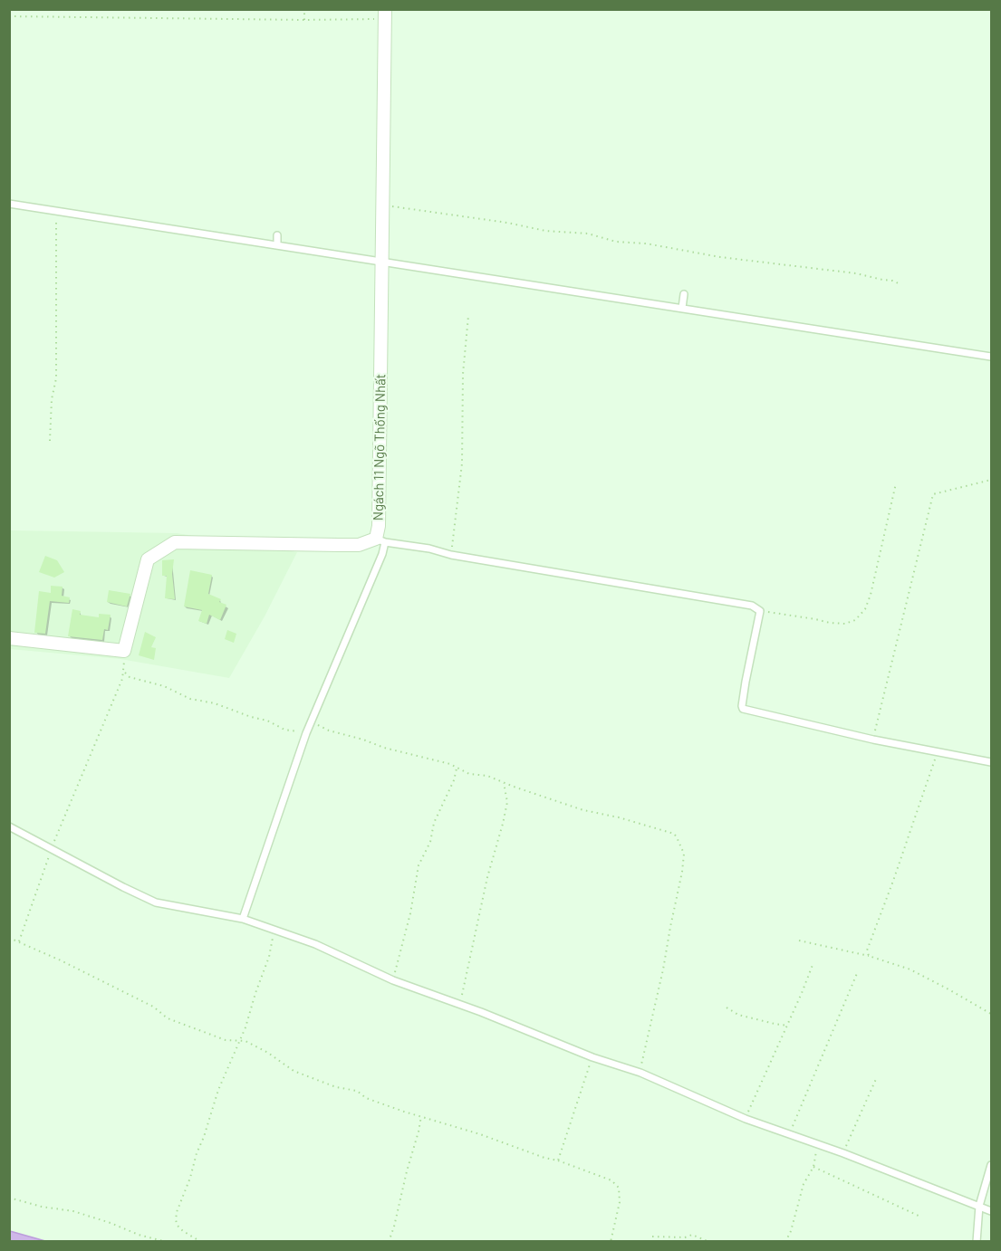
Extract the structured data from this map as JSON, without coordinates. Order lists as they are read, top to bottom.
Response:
{
  "streets": {
    "street": ["Ngách 11 Ngõ Thống Nhất"]
  }
}
